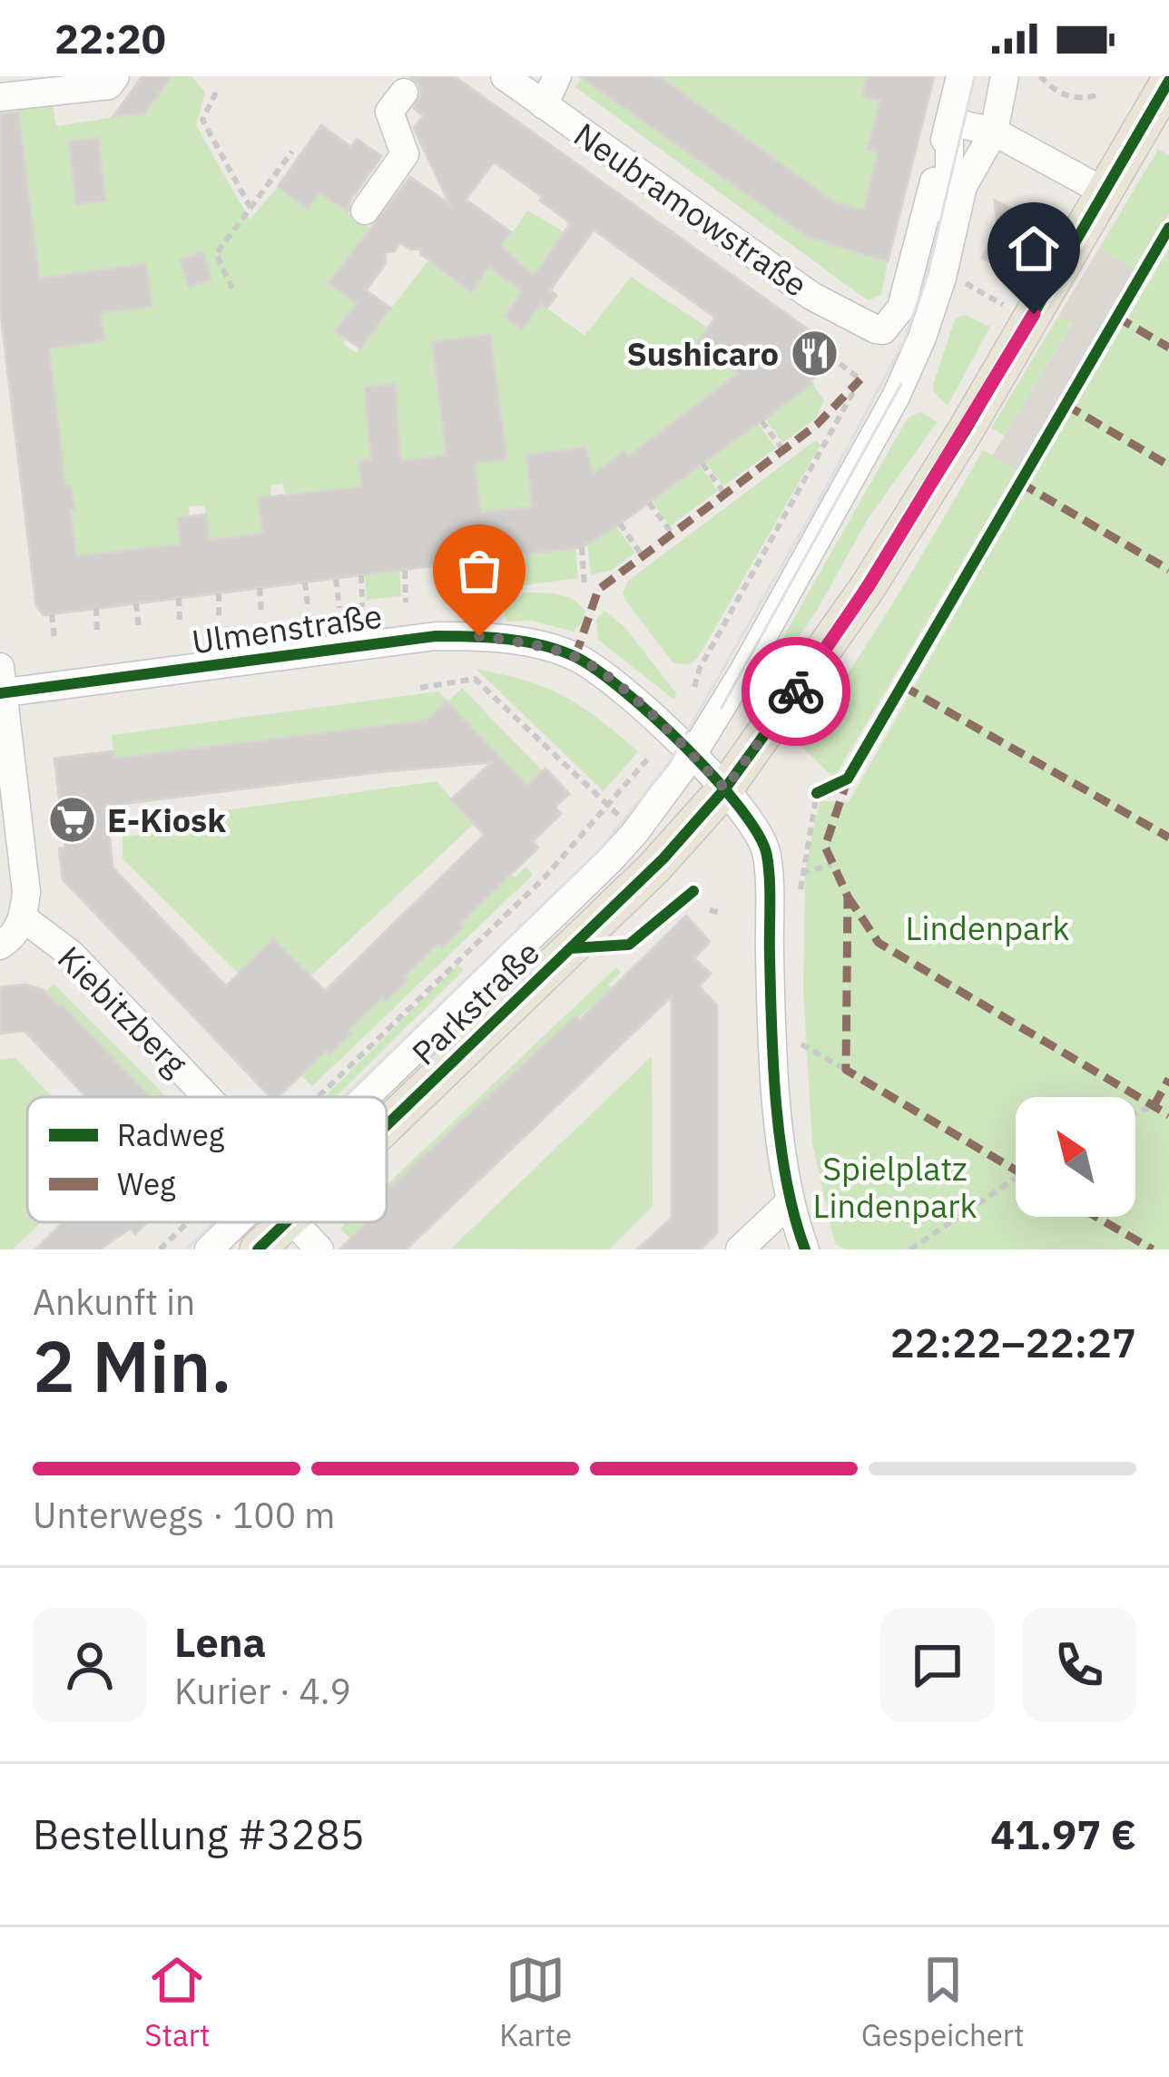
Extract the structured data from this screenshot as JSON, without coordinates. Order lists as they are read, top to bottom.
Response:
{
  "streets": {
    "main road": ["Parkstraße"],
    "street": ["Neubramowstraße", "Ulmenstraße", "Kiebitzberg"]
  },
  "crossings": [
    ["Ulmenstraße", "Parkstraße"]
  ],
  "parks": ["Lindenpark", "Spielplatz Lindenpark"],
  "places": {
    "restaurant": ["Sushicaro"],
    "supermarket": ["E-Kiosk"]
  },
  "legend": ["Radweg", "Weg"],
  "north": "top left",
  "page": {
    "status": "22:20",
    "heading": ["2 Min.", "Ankunft in", "22:22–22:27"],
    "panel": [
      "Lena",
      "Kurier · 4.9",
      "Bestellung #3285",
      "41.97 €"
    ],
    "bar": "Unterwegs · 100 m",
    "tabs": ["Start", "Karte", "Gespeichert"]
  }
}
